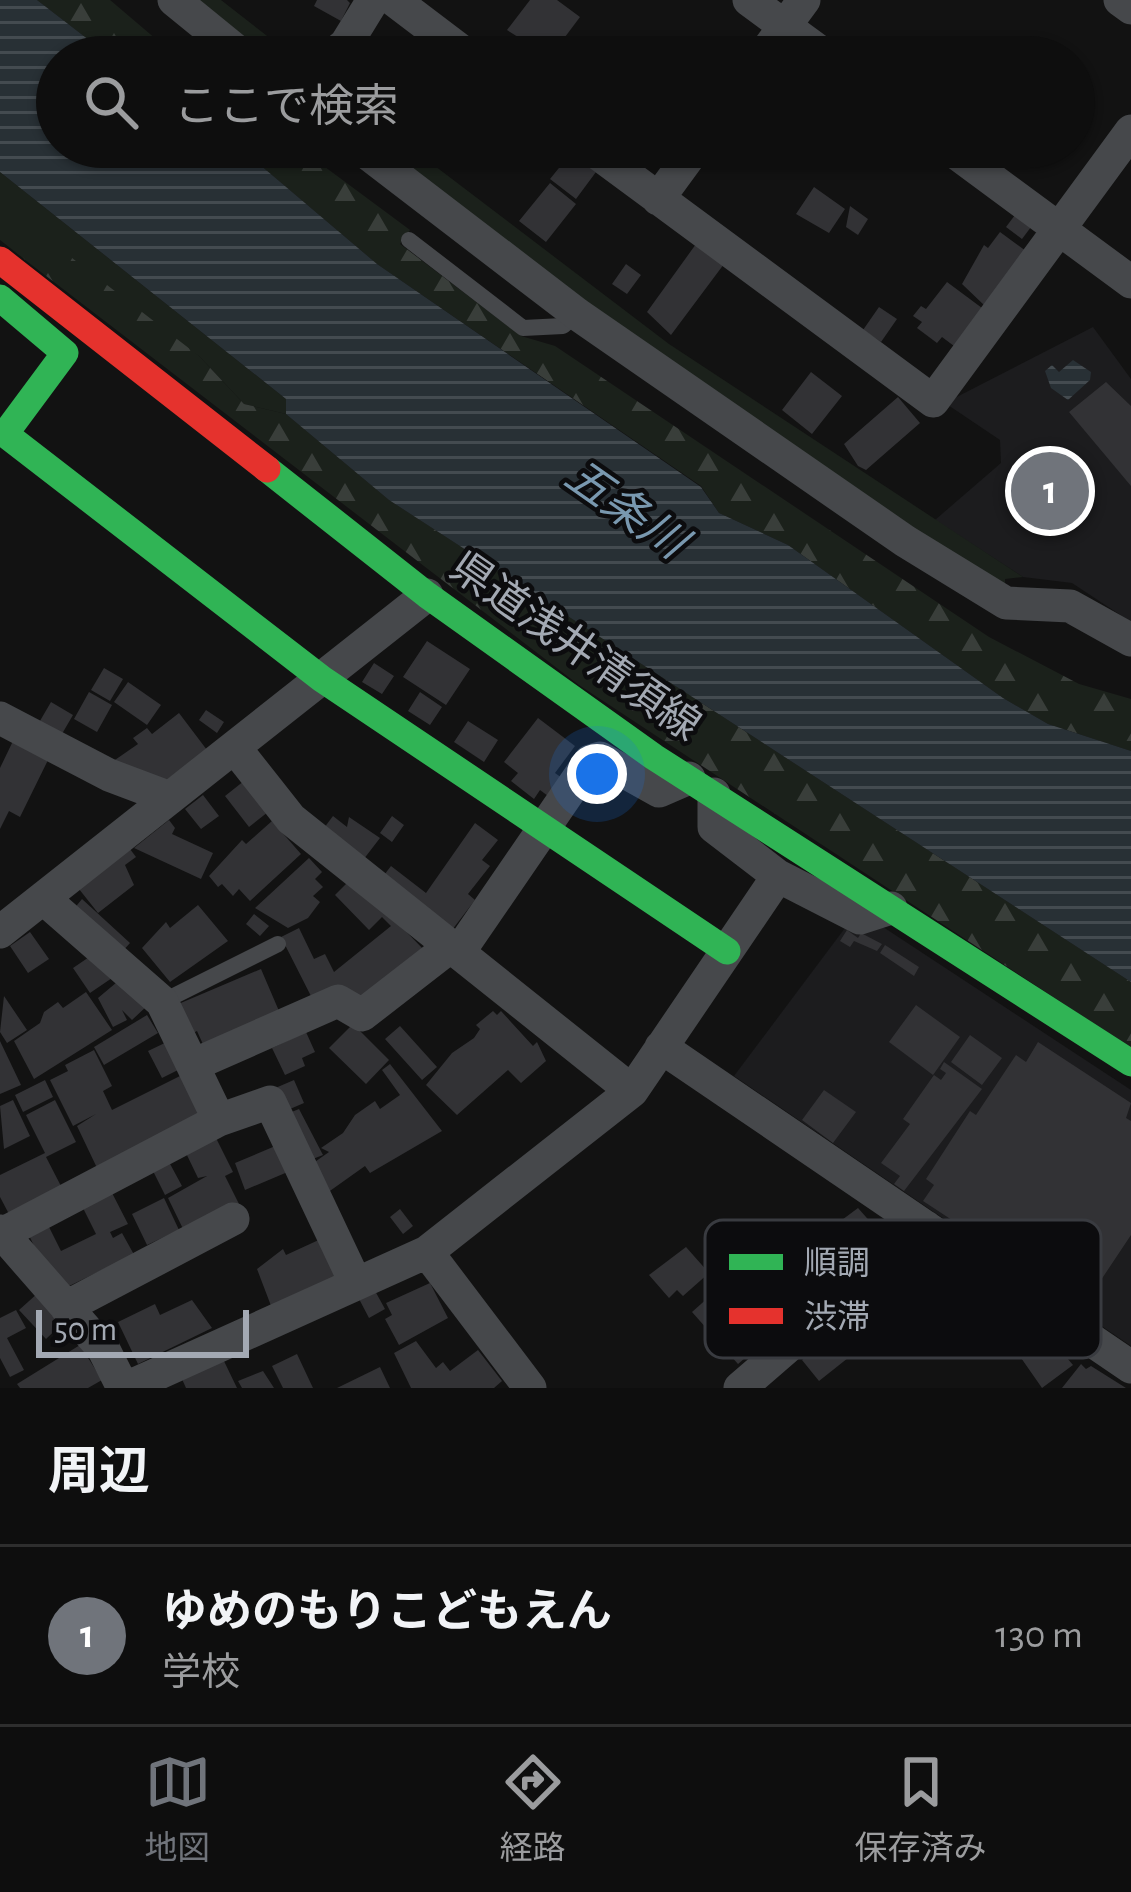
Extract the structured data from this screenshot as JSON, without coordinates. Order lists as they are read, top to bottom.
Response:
{
  "streets": {
    "main road": ["県道浅井清須線"]
  },
  "water": ["五条川"],
  "legend": ["順調", "渋滞"],
  "scale_bar": "50 m",
  "page": {
    "search": "ここで検索",
    "pins": "1",
    "scale": "50 m",
    "heading": "周辺",
    "list": [
      {
        "mark": "1",
        "name": "ゆめのもりこどもえん",
        "note": "学校",
        "value": "130 m"
      }
    ],
    "nav": ["地図", "経路", "保存済み"]
  }
}
